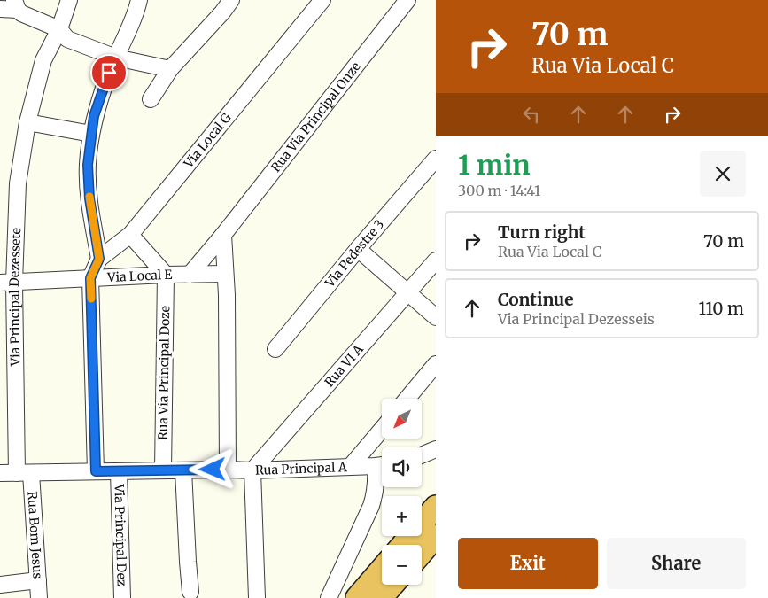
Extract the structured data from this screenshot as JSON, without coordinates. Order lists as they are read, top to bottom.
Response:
{
  "streets": {
    "street": [
      "Rua Via Principal Onze",
      "Via Local G",
      "Via Pedestre 3",
      "Via Local E",
      "Via Principal Dezessete",
      "Rua VI A",
      "Rua Via Principal Doze",
      "Rua Principal A",
      "Rua Bom Jesus",
      "Via Principal Dez"
    ]
  },
  "crossings": [
    ["Rua Via Principal Onze", "Via Local E"],
    ["Via Local G", "Via Local E"],
    ["Via Local E", "Via Principal Dezessete"],
    ["Via Local E", "Rua Via Principal Doze"],
    ["Via Principal Dezessete", "Rua Principal A"],
    ["Via Principal Dezessete", "Rua Bom Jesus"],
    ["Rua VI A", "Rua Principal A"],
    ["Rua Via Principal Doze", "Rua Principal A"],
    ["Rua Principal A", "Rua Bom Jesus"],
    ["Rua Principal A", "Via Principal Dez"]
  ],
  "north": "bottom left",
  "page": {
    "turn": ["70 m", "Rua Via Local C"],
    "heading": ["1 min", "300 m · 14:41"],
    "list": [
      {
        "name": "Turn right",
        "note": "Rua Via Local C",
        "value": "70 m"
      },
      {
        "name": "Continue",
        "note": "Via Principal Dezesseis",
        "value": "110 m"
      }
    ],
    "map_buttons": ["+", "−"],
    "buttons": ["Exit", "Share"]
  }
}
